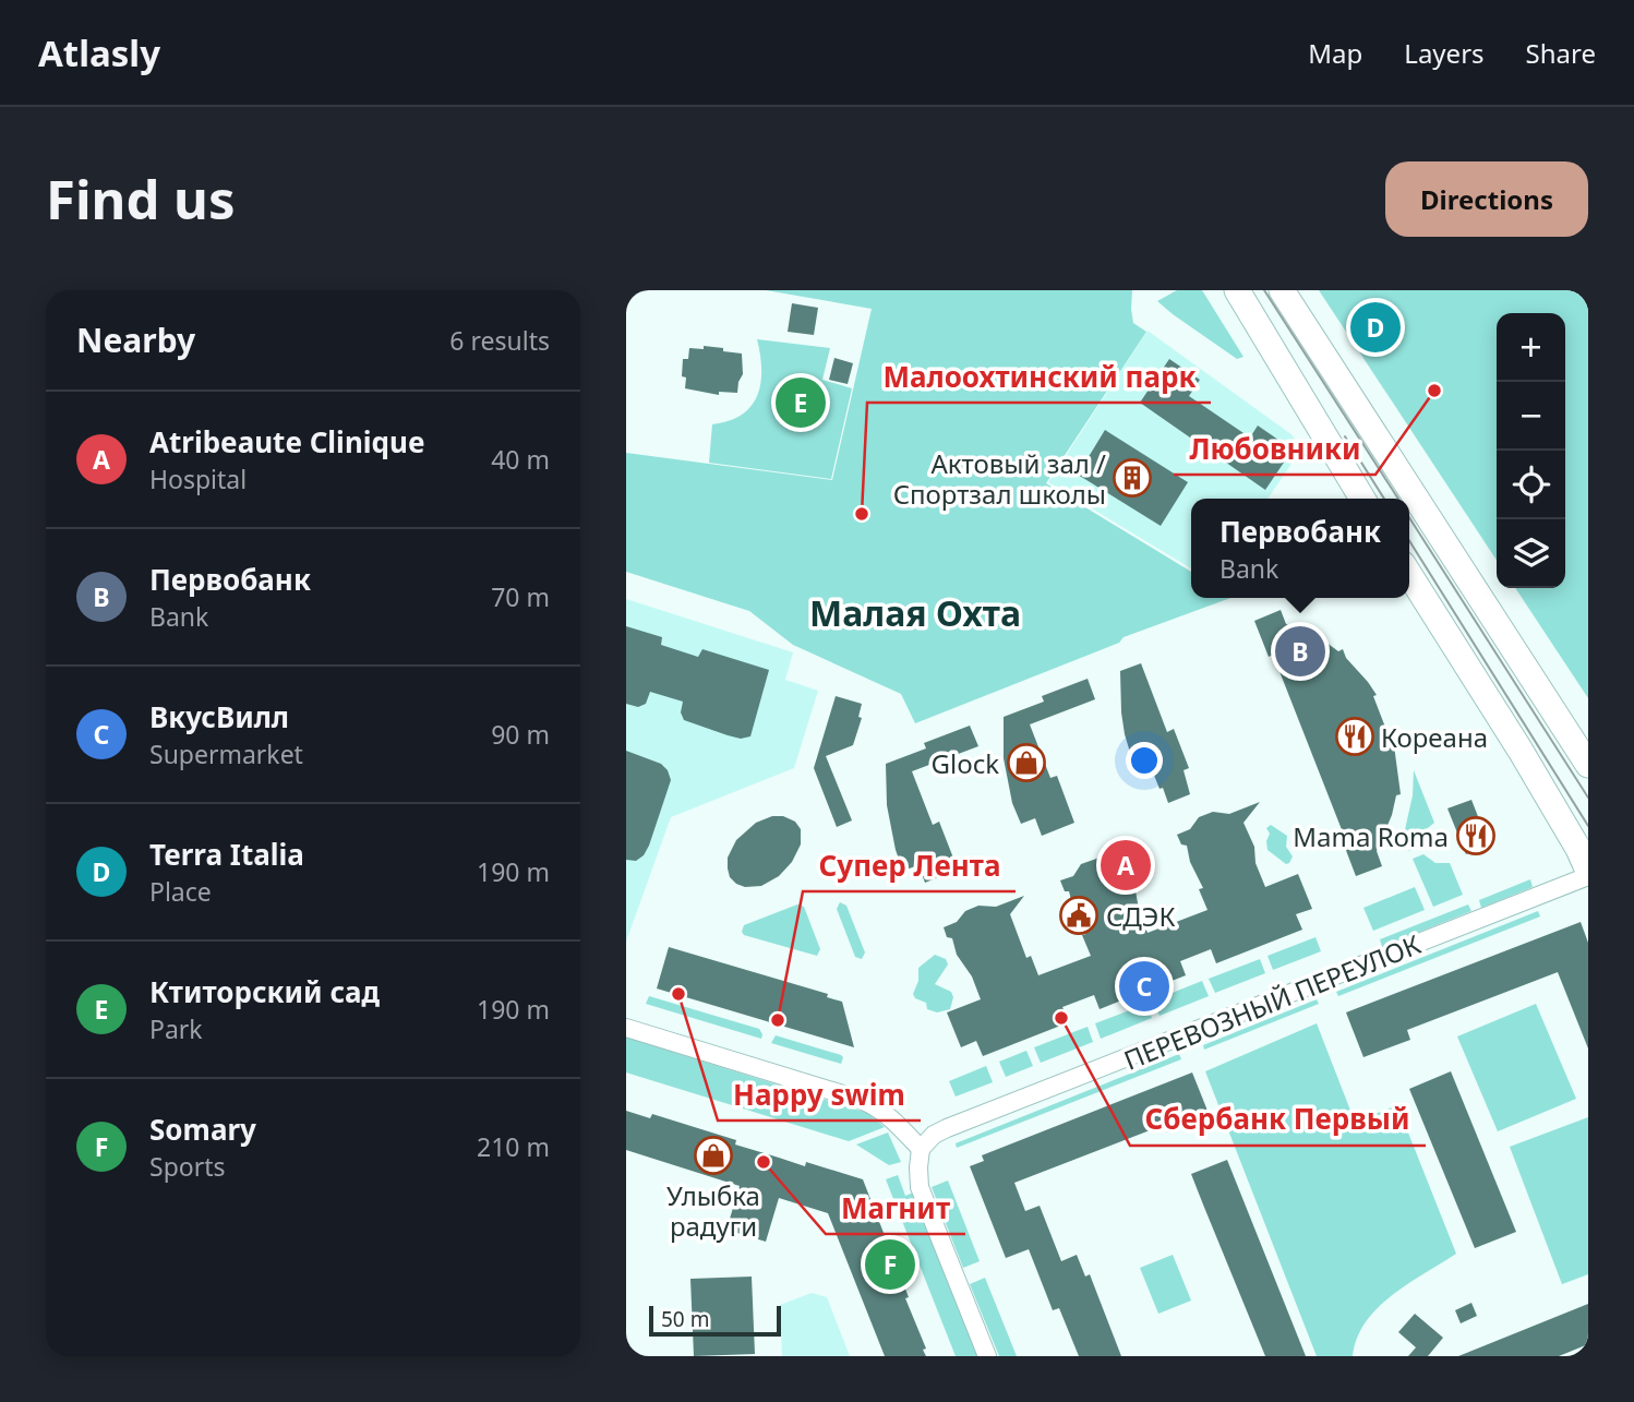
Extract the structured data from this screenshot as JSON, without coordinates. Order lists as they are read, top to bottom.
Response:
{
  "streets": {
    "street": ["ПЕРЕВОЗНЫЙ ПЕРЕУЛОК"]
  },
  "districts": ["Малая Охта"],
  "places": {
    "other": [
      "Любовники",
      "Малоохтинский парк",
      "Happy swim",
      "Сбербанк Первый",
      "Супер Лента",
      "Магнит"
    ],
    "building": ["Актовый зал / Спортзал школы"],
    "restaurant": ["Кореана", "Mama Roma"],
    "shop": ["Glock", "Улыбка радуги"],
    "public building": ["СДЭК"]
  },
  "scale_bar": "50 m",
  "page": {
    "header": "Atlasly",
    "nav": ["Map", "Layers", "Share"],
    "buttons": "Directions",
    "title": "Find us",
    "heading": ["Nearby", "6 results"],
    "pins": [
      "D",
      "E",
      "B",
      "A",
      "C",
      "F"
    ],
    "map_buttons": ["+", "−"],
    "list": [
      {
        "mark": "A",
        "name": "Atribeaute Clinique",
        "note": "Hospital",
        "value": "40 m"
      },
      {
        "mark": "B",
        "name": "Первобанк",
        "note": "Bank",
        "value": "70 m"
      },
      {
        "mark": "C",
        "name": "ВкусВилл",
        "note": "Supermarket",
        "value": "90 m"
      },
      {
        "mark": "D",
        "name": "Terra Italia",
        "note": "Place",
        "value": "190 m"
      },
      {
        "mark": "E",
        "name": "Ктиторский сад",
        "note": "Park",
        "value": "190 m"
      },
      {
        "mark": "F",
        "name": "Somary",
        "note": "Sports",
        "value": "210 m"
      }
    ],
    "popup": ["Первобанк", "Bank"],
    "scale": "50 m"
  }
}
